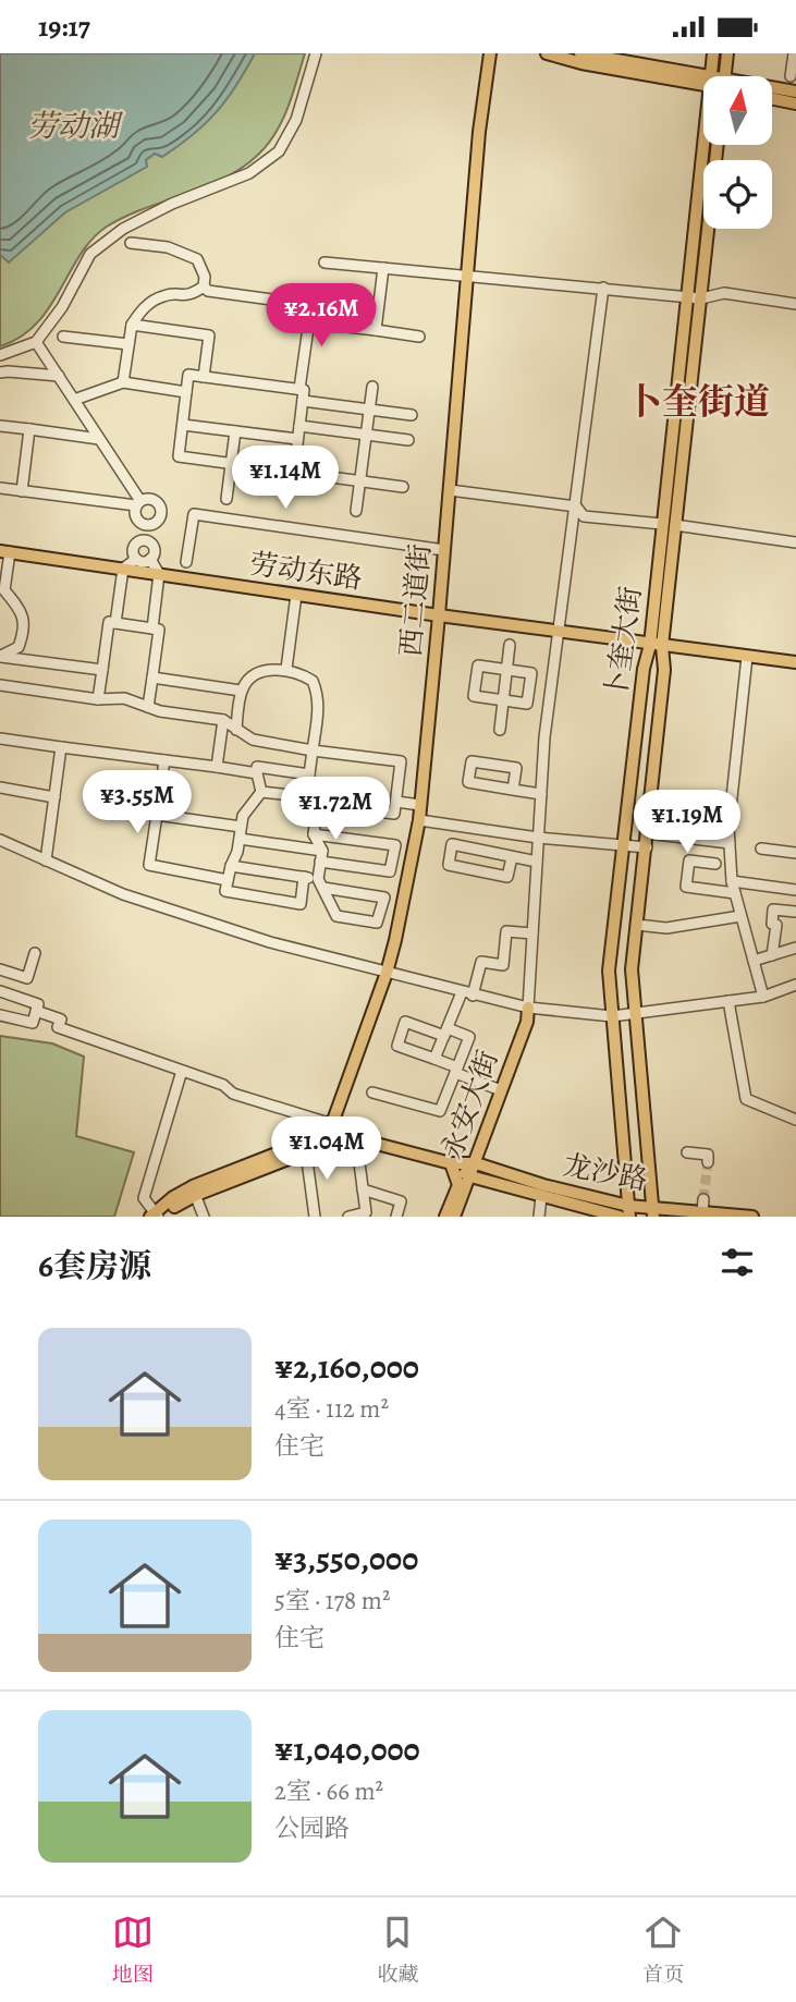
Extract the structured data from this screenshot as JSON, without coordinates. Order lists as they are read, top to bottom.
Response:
{
  "streets": {
    "main road": [
      "劳动东路",
      "西二道街",
      "卜奎大街",
      "永安大街",
      "龙沙路"
    ]
  },
  "crossings": [
    ["劳动东路", "西二道街"],
    ["劳动东路", "卜奎大街"],
    ["卜奎大街", "龙沙路"],
    ["永安大街", "龙沙路"]
  ],
  "districts": ["卜奎街道"],
  "water": ["劳动湖"],
  "north": "top",
  "page": {
    "status": "19:17",
    "price": [
      "¥2.16M",
      "¥1.14M",
      "¥3.55M",
      "¥1.72M",
      "¥1.19M",
      "¥1.04M"
    ],
    "heading": "6套房源",
    "list": [
      {
        "name": "¥2,160,000",
        "note": "4室 · 112 m² · 住宅"
      },
      {
        "name": "¥3,550,000",
        "note": "5室 · 178 m² · 住宅"
      },
      {
        "name": "¥1,040,000",
        "note": "2室 · 66 m² · 公园路"
      }
    ],
    "tabs": ["地图", "收藏", "首页"]
  }
}
